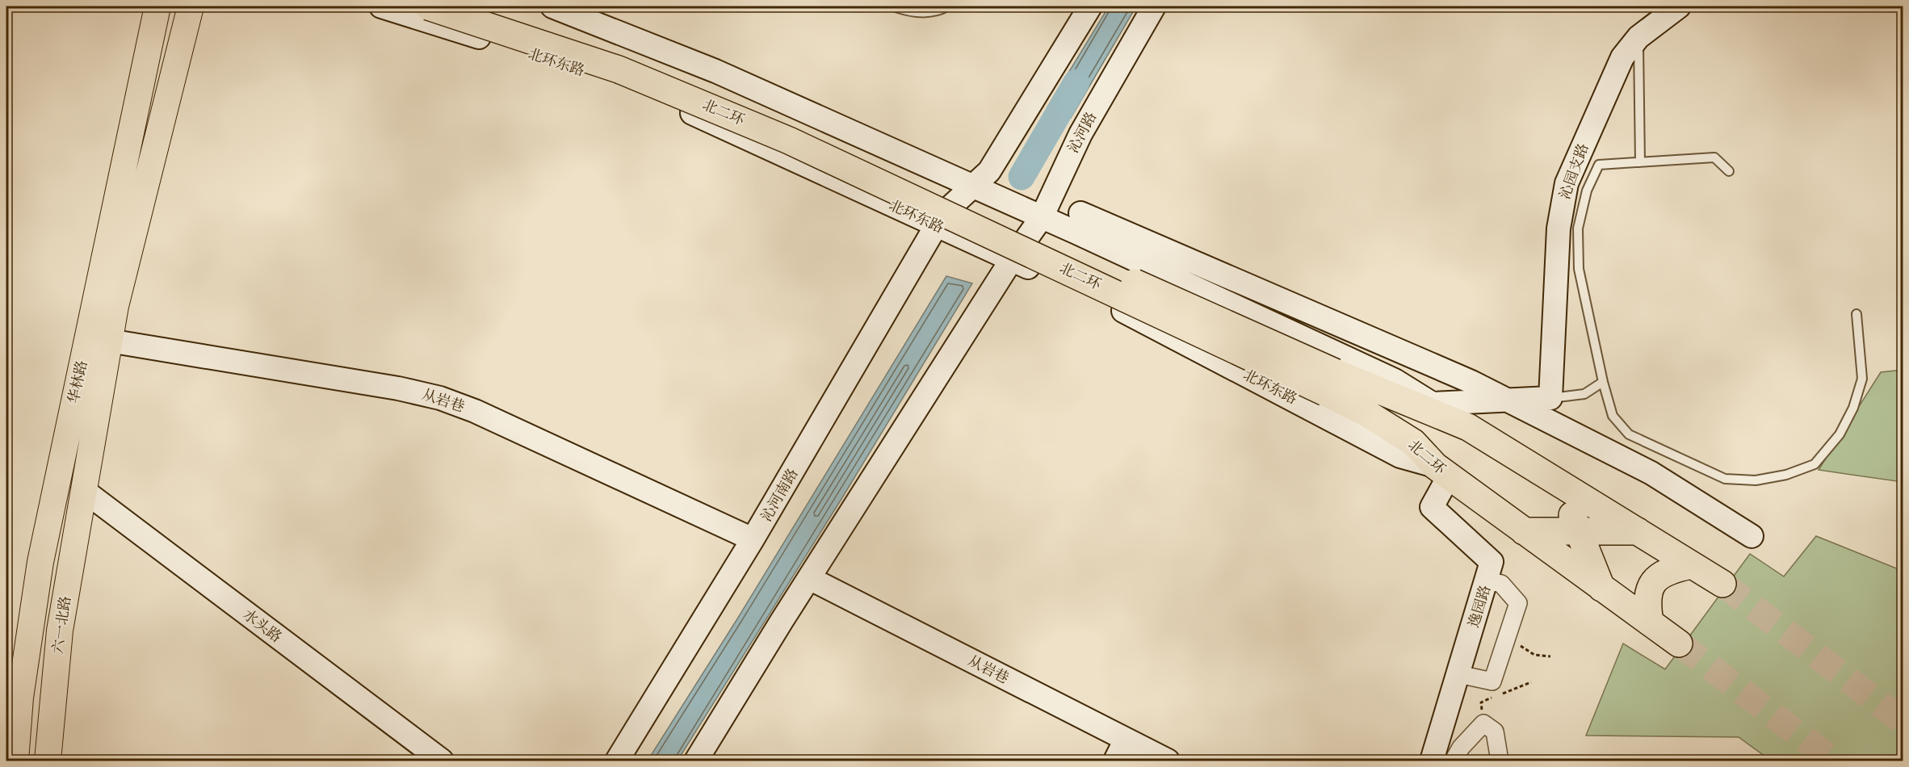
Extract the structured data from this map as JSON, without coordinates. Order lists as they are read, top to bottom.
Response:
{
  "streets": {
    "highway": ["北二环"],
    "main road": [
      "北环东路",
      "沁河路",
      "沁园支路",
      "华林路",
      "从岩巷",
      "沁河南路",
      "逸园路",
      "六一北路",
      "水头路"
    ]
  },
  "crossings": [
    ["北环东路", "北二环"],
    ["北环东路", "沁河路"],
    ["北环东路", "沁河南路"],
    ["北环东路", "逸园路"],
    ["北二环", "逸园路"],
    ["华林路", "从岩巷"],
    ["华林路", "六一北路"],
    ["华林路", "水头路"],
    ["从岩巷", "沁河南路"],
    ["六一北路", "水头路"]
  ]
}
